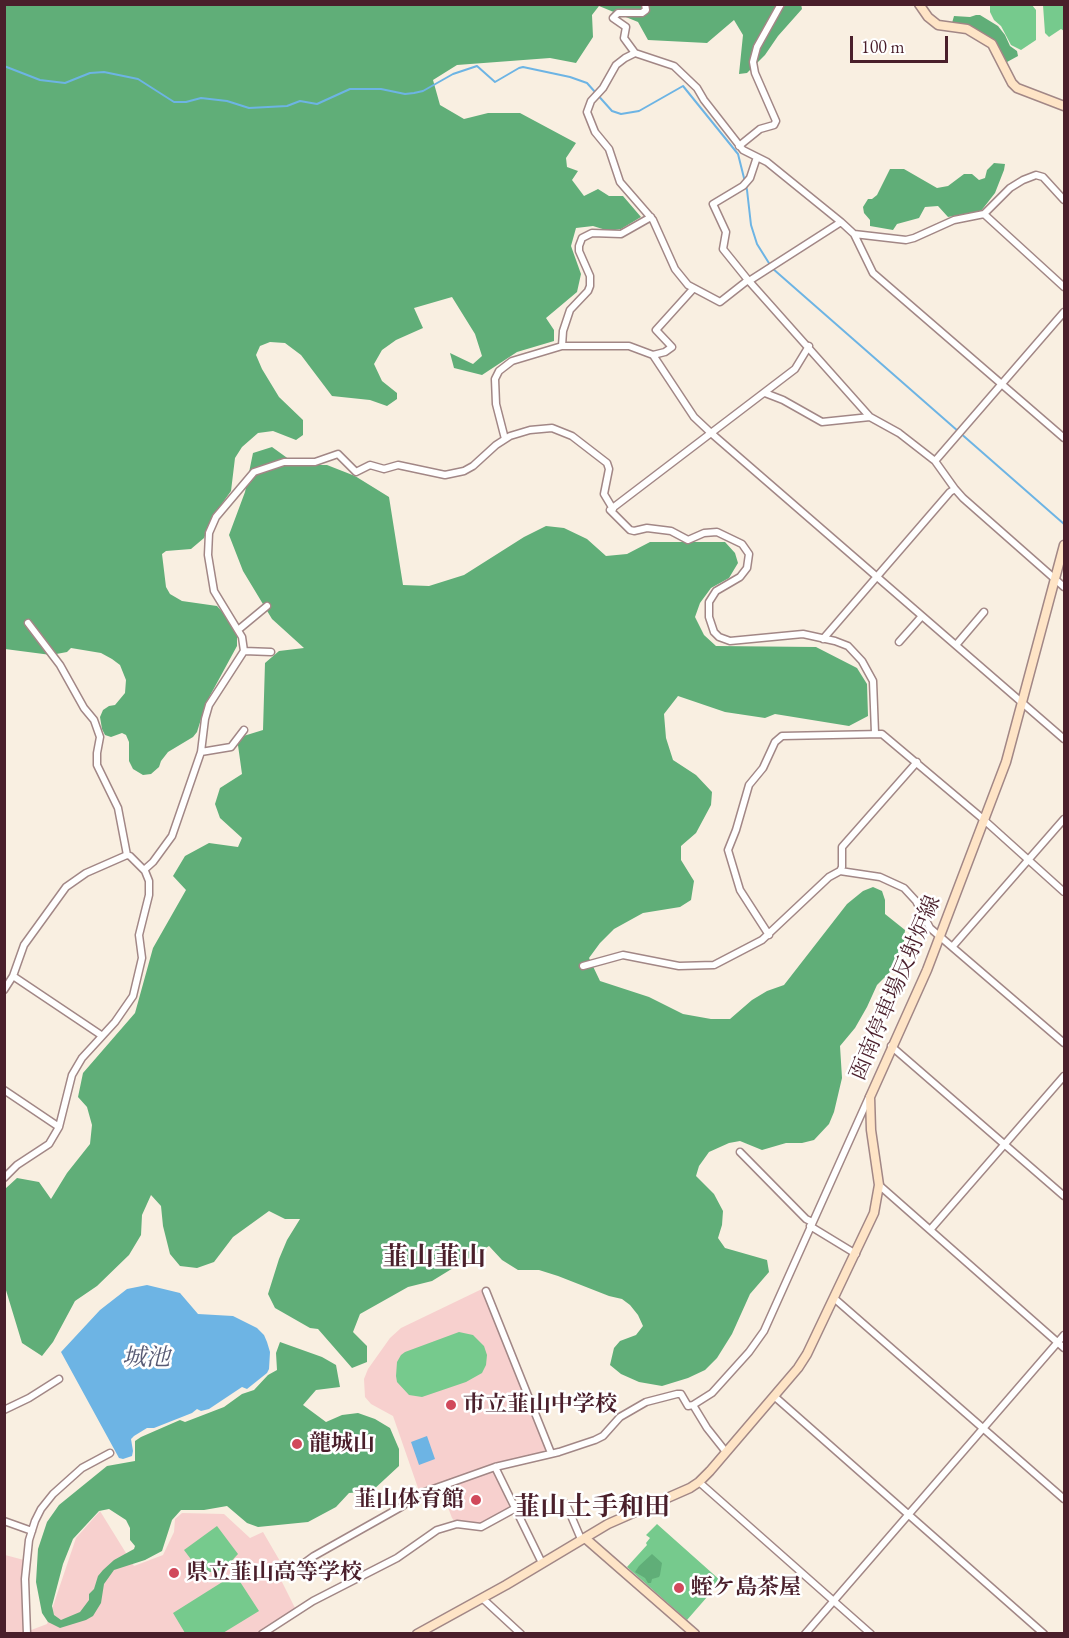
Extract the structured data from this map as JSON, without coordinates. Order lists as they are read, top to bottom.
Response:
{
  "streets": {
    "main road": ["函南停車場反射炉線"]
  },
  "districts": ["韮山韮山", "韮山土手和田"],
  "water": ["城池"],
  "places": [
    "市立韮山中学校",
    "龍城山",
    "韮山体育館",
    "県立韮山高等学校",
    "蛭ケ島茶屋"
  ],
  "scale_bar": "100 m"
}
